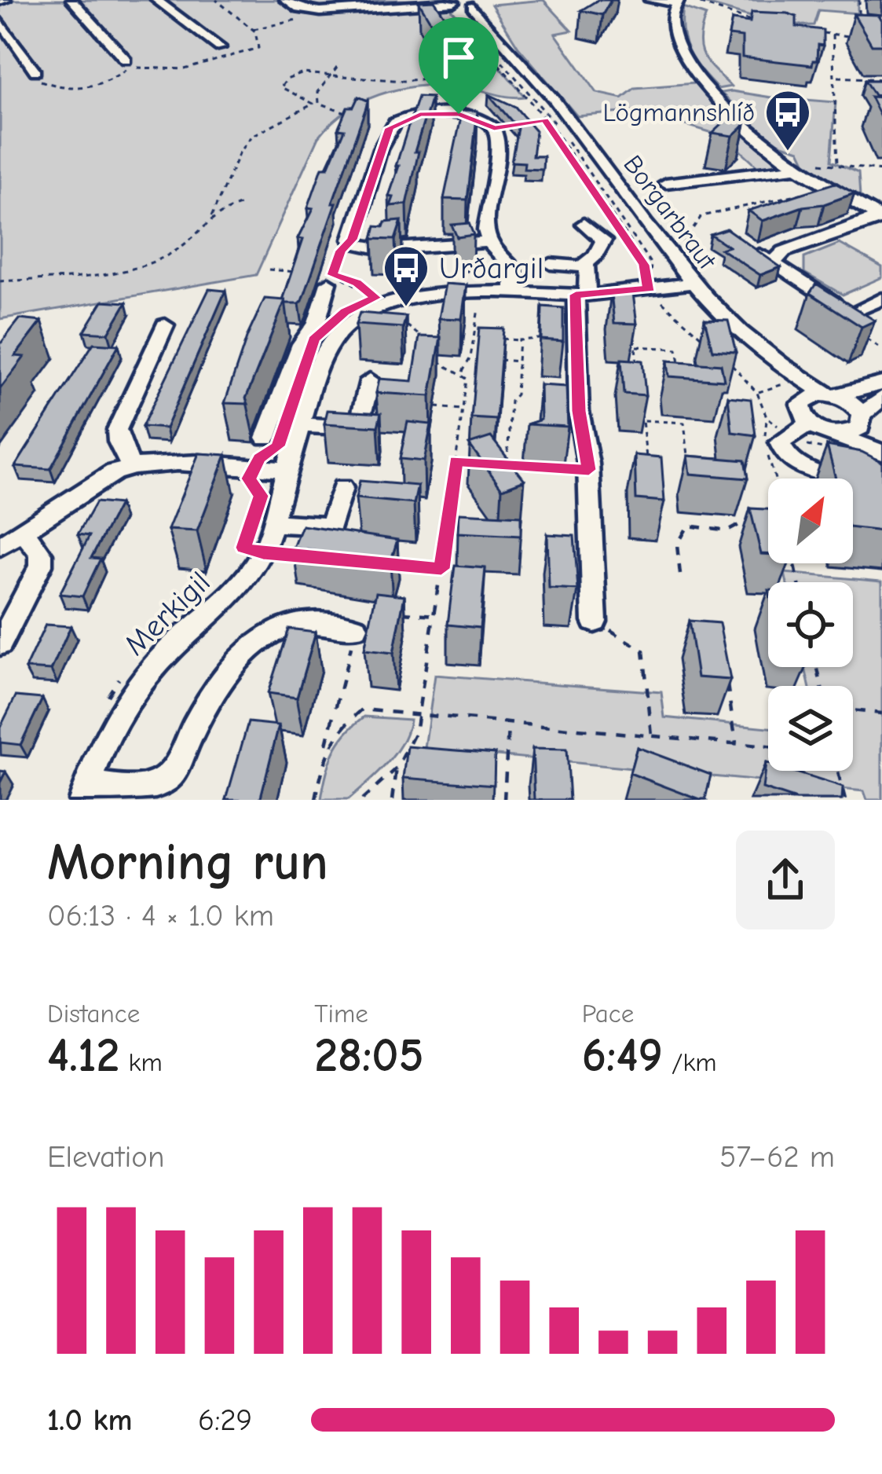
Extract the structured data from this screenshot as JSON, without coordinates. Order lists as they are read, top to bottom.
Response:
{
  "streets": {
    "street": ["Borgarbraut", "Merkigil"]
  },
  "crossings": [
    ["Borgarbraut", "Merkigil"]
  ],
  "places": {
    "bus stop": ["Lögmannshlíð", "Urðargil"]
  },
  "north": "top right",
  "page": {
    "heading": ["Morning run", "06:13 · 4 × 1.0 km"],
    "stats": [
      ["Distance", "4.12 km"],
      ["Time", "28:05"],
      ["Pace", "6:49 /km"]
    ],
    "chart": ["Elevation", "57–62 m"],
    "list": [
      {
        "name": "1.0 km",
        "note": "6:29"
      }
    ]
  }
}
